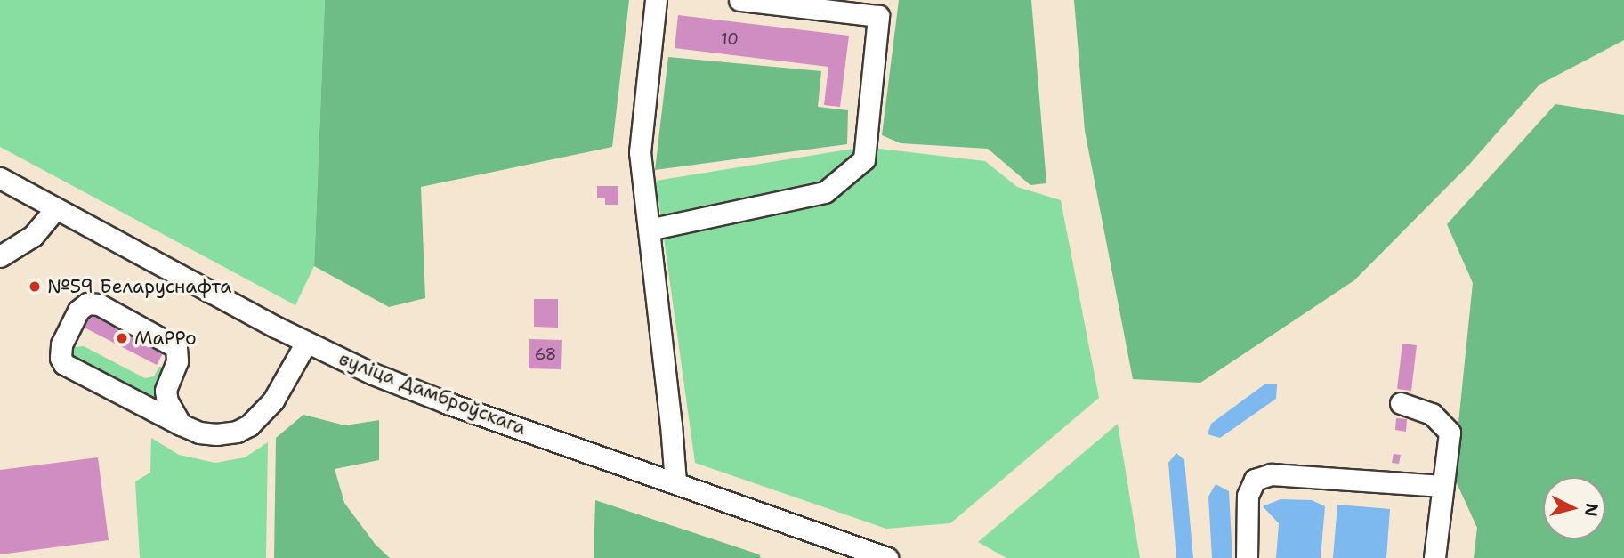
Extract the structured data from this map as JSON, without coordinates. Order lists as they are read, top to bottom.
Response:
{
  "streets": {
    "street": ["вуліца Дамброўскага"]
  },
  "places": ["№59 Беларуснафта", "МаРРо"],
  "house_numbers": ["10", "68"],
  "north": "right"
}
